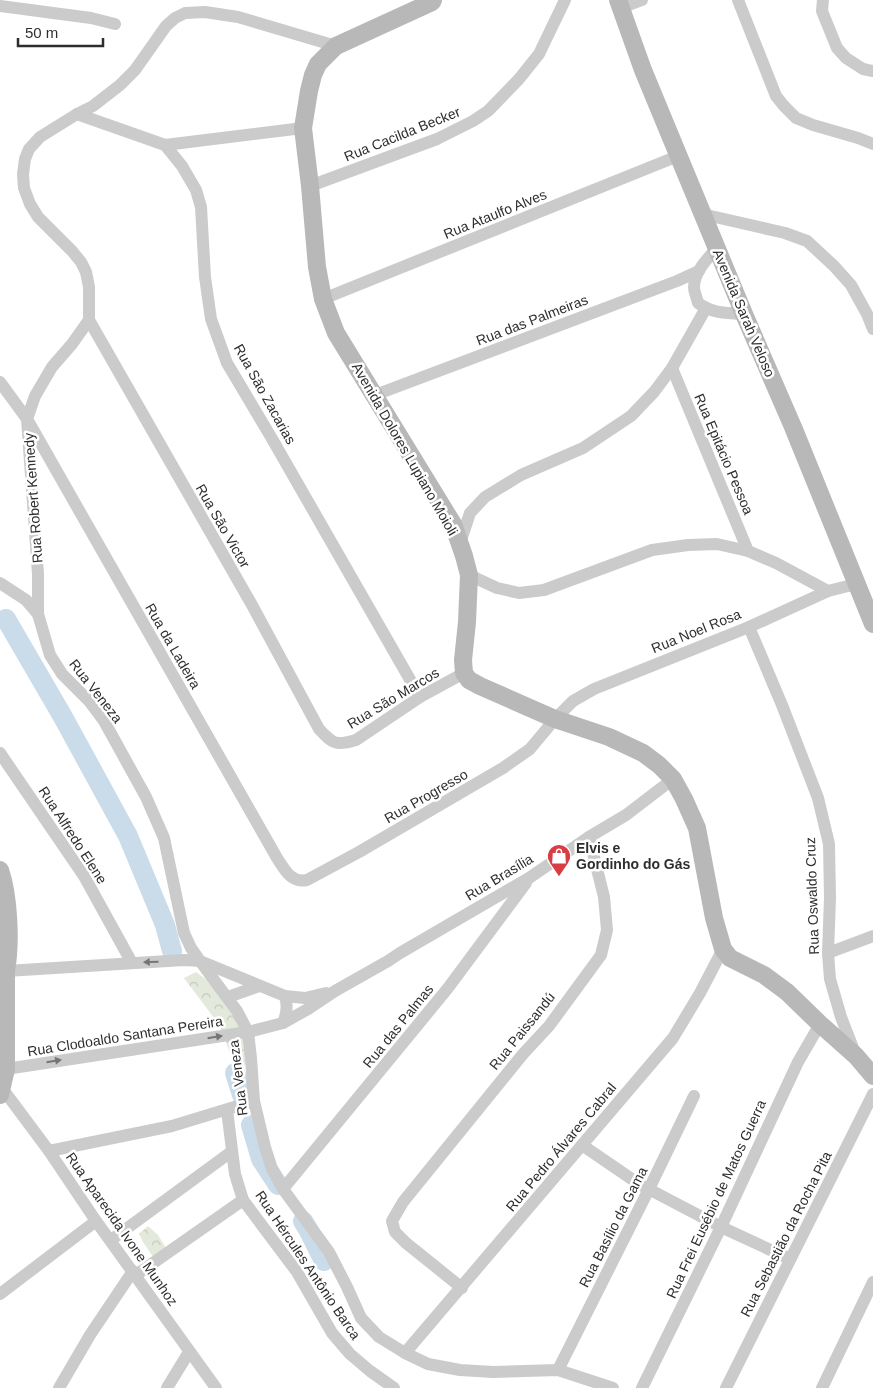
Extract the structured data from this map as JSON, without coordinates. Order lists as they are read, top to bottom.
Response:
{
  "streets": {
    "main road": ["Avenida Sarah Veloso", "Avenida Dolores Lupiano Moioli"],
    "street": [
      "Rua Cacilda Becker",
      "Rua Ataulfo Alves",
      "Rua das Palmeiras",
      "Rua São Zacarias",
      "Rua Epitácio Pessoa",
      "Rua Robert Kennedy",
      "Rua São Victor",
      "Rua Noel Rosa",
      "Rua da Ladeira",
      "Rua Veneza",
      "Rua São Marcos",
      "Rua Progresso",
      "Rua Alfredo Elene",
      "Rua Brasília",
      "Rua Oswaldo Cruz",
      "Rua das Palmas",
      "Rua Paissandú",
      "Rua Clodoaldo Santana Pereira",
      "Rua Pedro Álvares Cabral",
      "Rua Frei Eusébio de Matos Guerra",
      "Rua Basílio da Gama",
      "Rua Aparecida Ivone Munhoz",
      "Rua Sebastião da Rocha Pita",
      "Rua Hércules Antônio Barca"
    ]
  },
  "crossings": [
    ["Rua Cacilda Becker", "Avenida Dolores Lupiano Moioli"],
    ["Rua Ataulfo Alves", "Avenida Sarah Veloso"],
    ["Rua Ataulfo Alves", "Avenida Dolores Lupiano Moioli"],
    ["Avenida Sarah Veloso", "Rua Noel Rosa"],
    ["Rua das Palmeiras", "Avenida Dolores Lupiano Moioli"],
    ["Rua São Zacarias", "Rua São Marcos"],
    ["Avenida Dolores Lupiano Moioli", "Rua São Marcos"],
    ["Rua Robert Kennedy", "Rua São Victor"],
    ["Rua Robert Kennedy", "Rua da Ladeira"],
    ["Rua Robert Kennedy", "Rua Veneza"],
    ["Rua São Victor", "Rua São Marcos"],
    ["Rua Noel Rosa", "Rua Progresso"],
    ["Rua Noel Rosa", "Rua Oswaldo Cruz"],
    ["Rua da Ladeira", "Rua Progresso"],
    ["Rua Veneza", "Rua Brasília"],
    ["Rua Veneza", "Rua das Palmas"],
    ["Rua Veneza", "Rua Clodoaldo Santana Pereira"],
    ["Rua Veneza", "Rua Pedro Álvares Cabral"],
    ["Rua Veneza", "Rua Basílio da Gama"],
    ["Rua Alfredo Elene", "Rua Brasília"],
    ["Rua Brasília", "Rua das Palmas"],
    ["Rua Brasília", "Rua Paissandú"],
    ["Rua Brasília", "Rua Clodoaldo Santana Pereira"],
    ["Rua Paissandú", "Rua Pedro Álvares Cabral"]
  ],
  "places": {
    "shop": ["Elvis e Gordinho do Gás"]
  },
  "scale_bar": "50 m"
}
